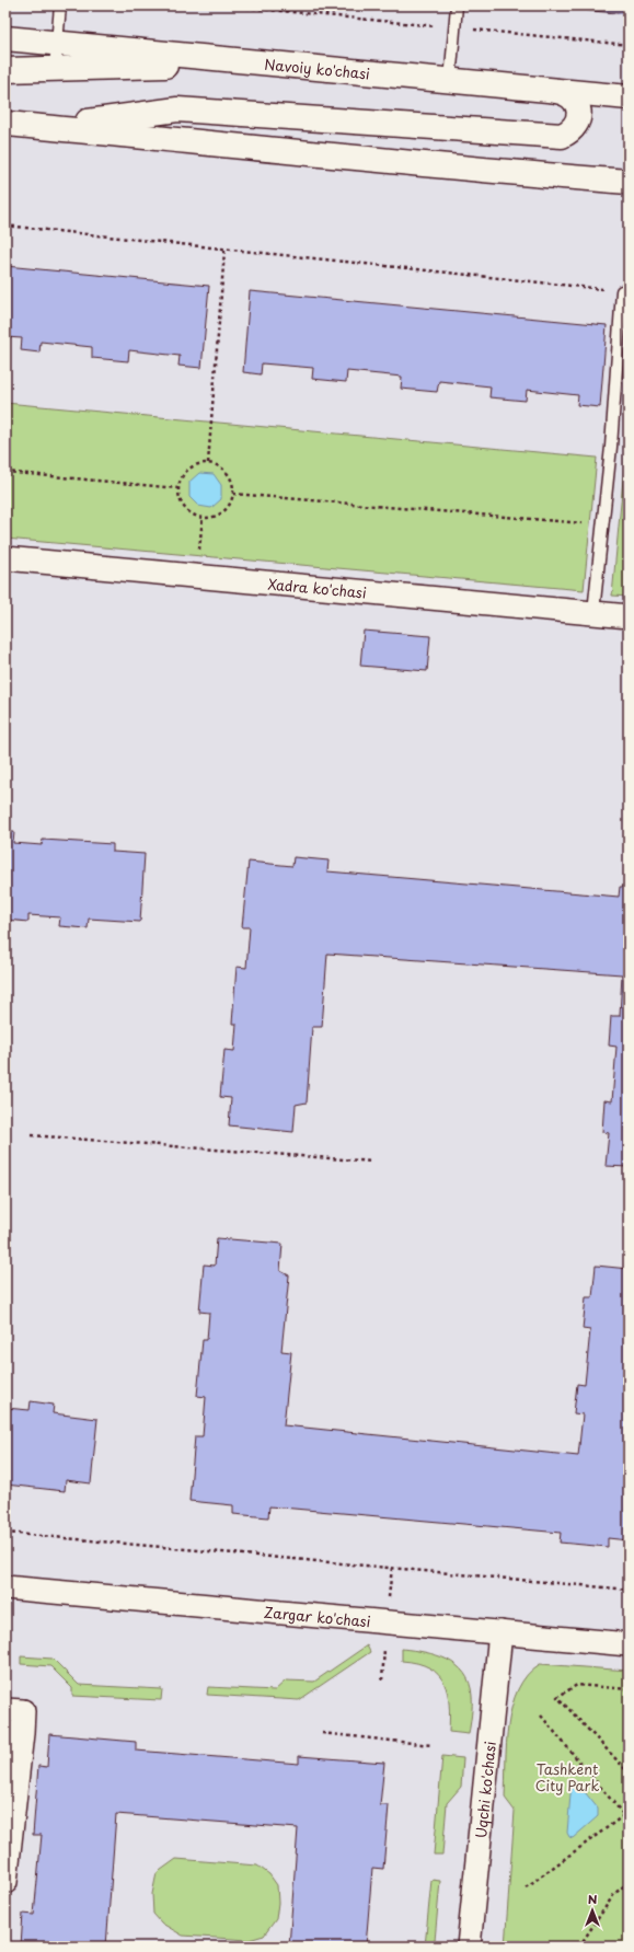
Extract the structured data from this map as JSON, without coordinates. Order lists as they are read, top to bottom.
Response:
{
  "streets": {
    "main road": ["Navoiy ko'chasi"],
    "street": ["Xadra ko'chasi", "Zargar ko'chasi", "Uqchi ko'chasi"]
  },
  "crossings": [
    ["Zargar ko'chasi", "Uqchi ko'chasi"]
  ],
  "parks": ["Tashkent City Park"],
  "north": "top"
}
